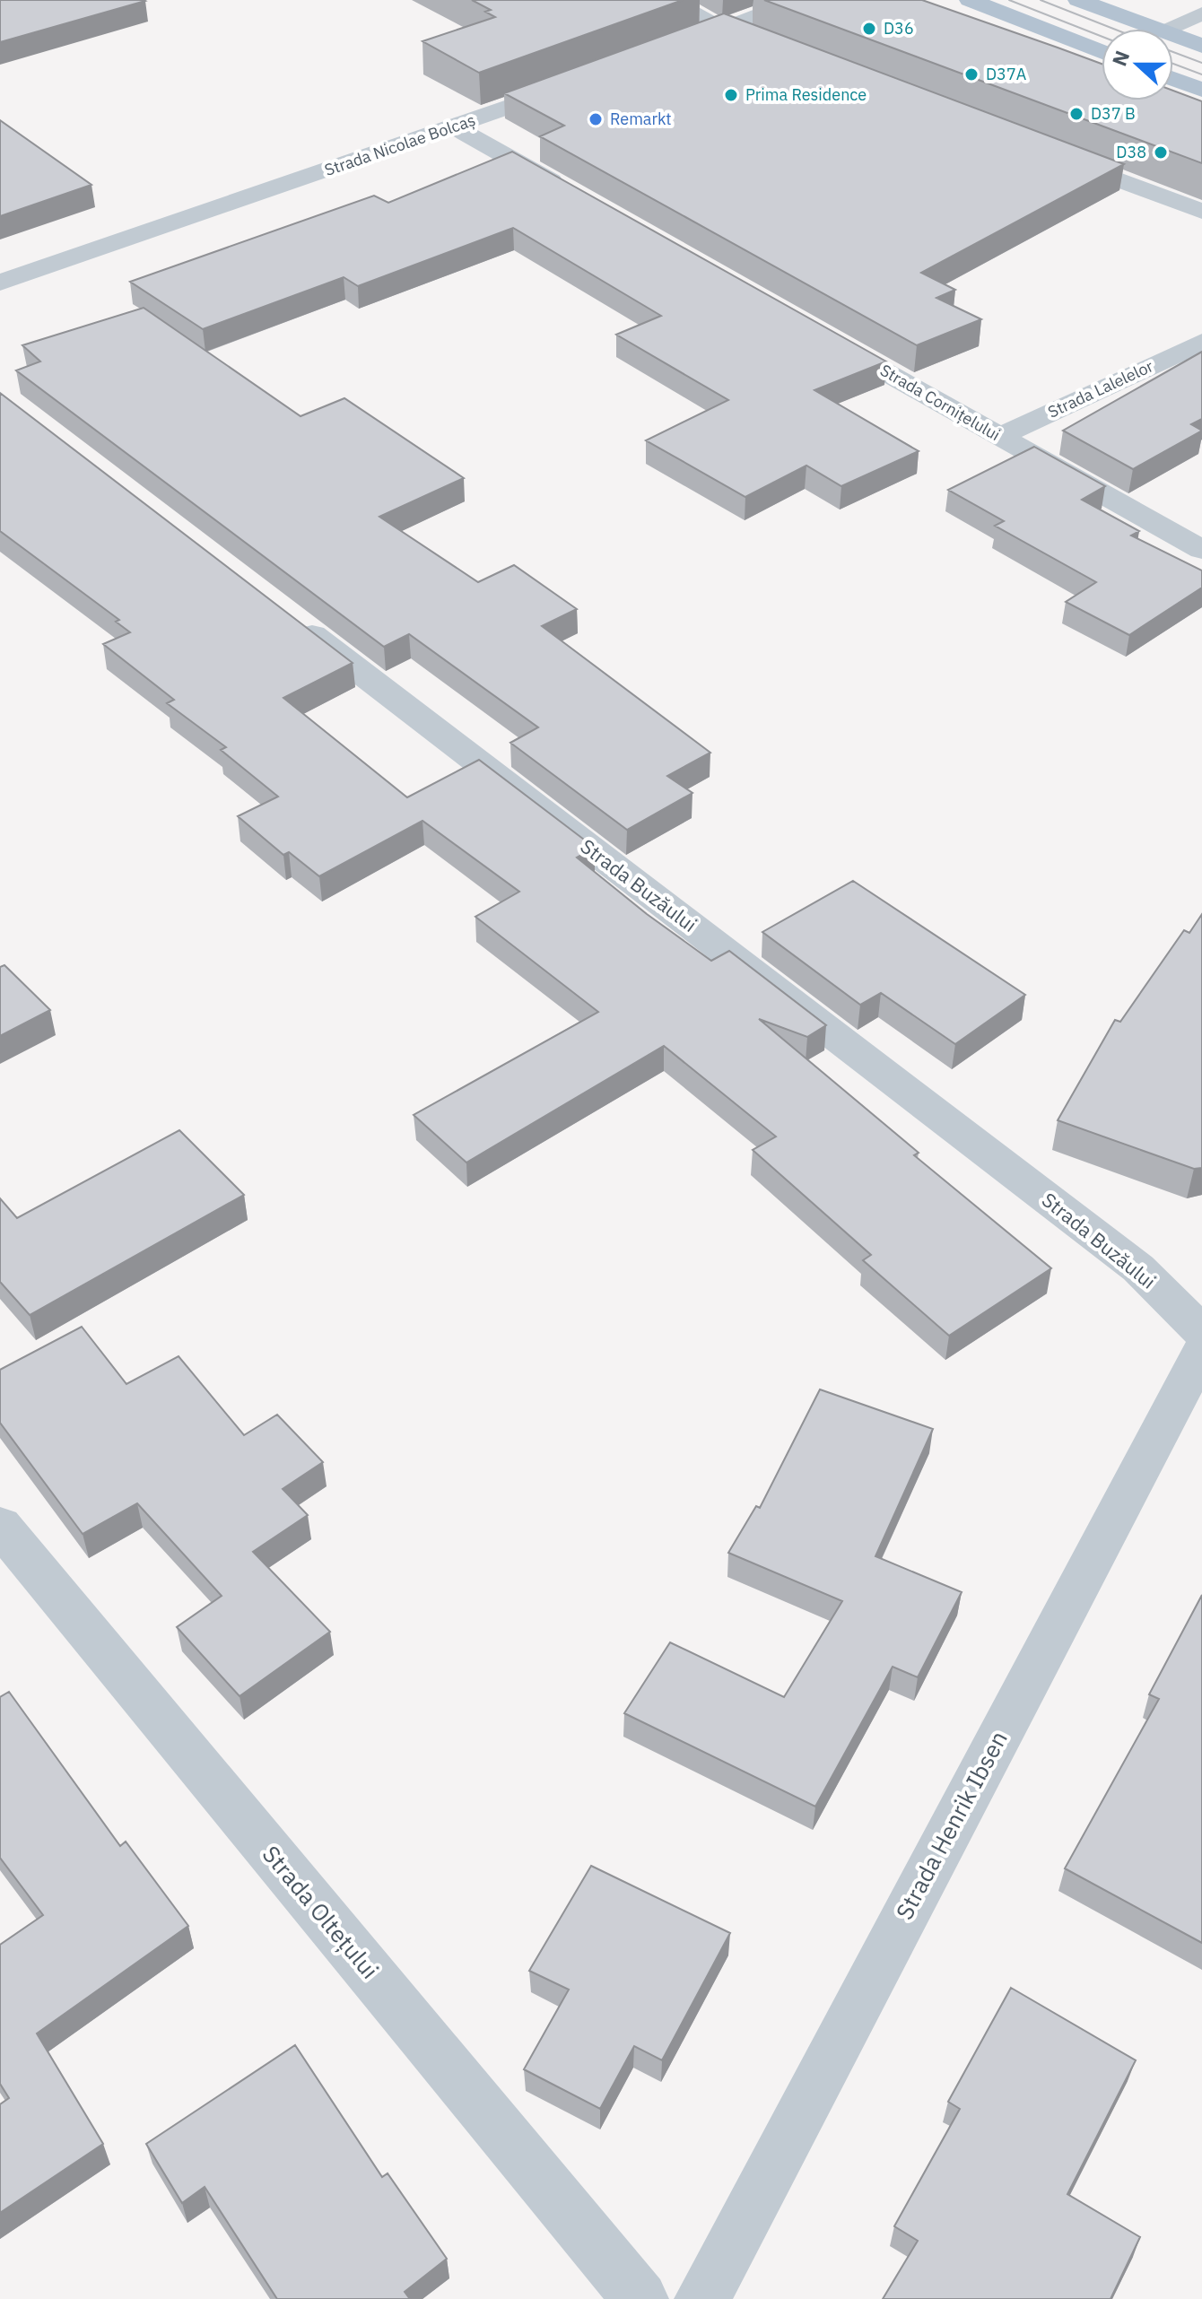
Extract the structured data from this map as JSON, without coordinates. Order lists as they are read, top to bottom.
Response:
{
  "streets": {
    "street": [
      "Strada Nicolae Bolcaș",
      "Strada Lalelelor",
      "Strada Cornițelului",
      "Strada Buzăului",
      "Strada Henrik Ibsen",
      "Strada Oltețului"
    ]
  },
  "crossings": [
    ["Strada Lalelelor", "Strada Cornițelului"]
  ],
  "places": [
    "D36",
    "D37A",
    "Prima Residence",
    "D37 B",
    "Remarkt",
    "D38"
  ],
  "north": "left"
}
